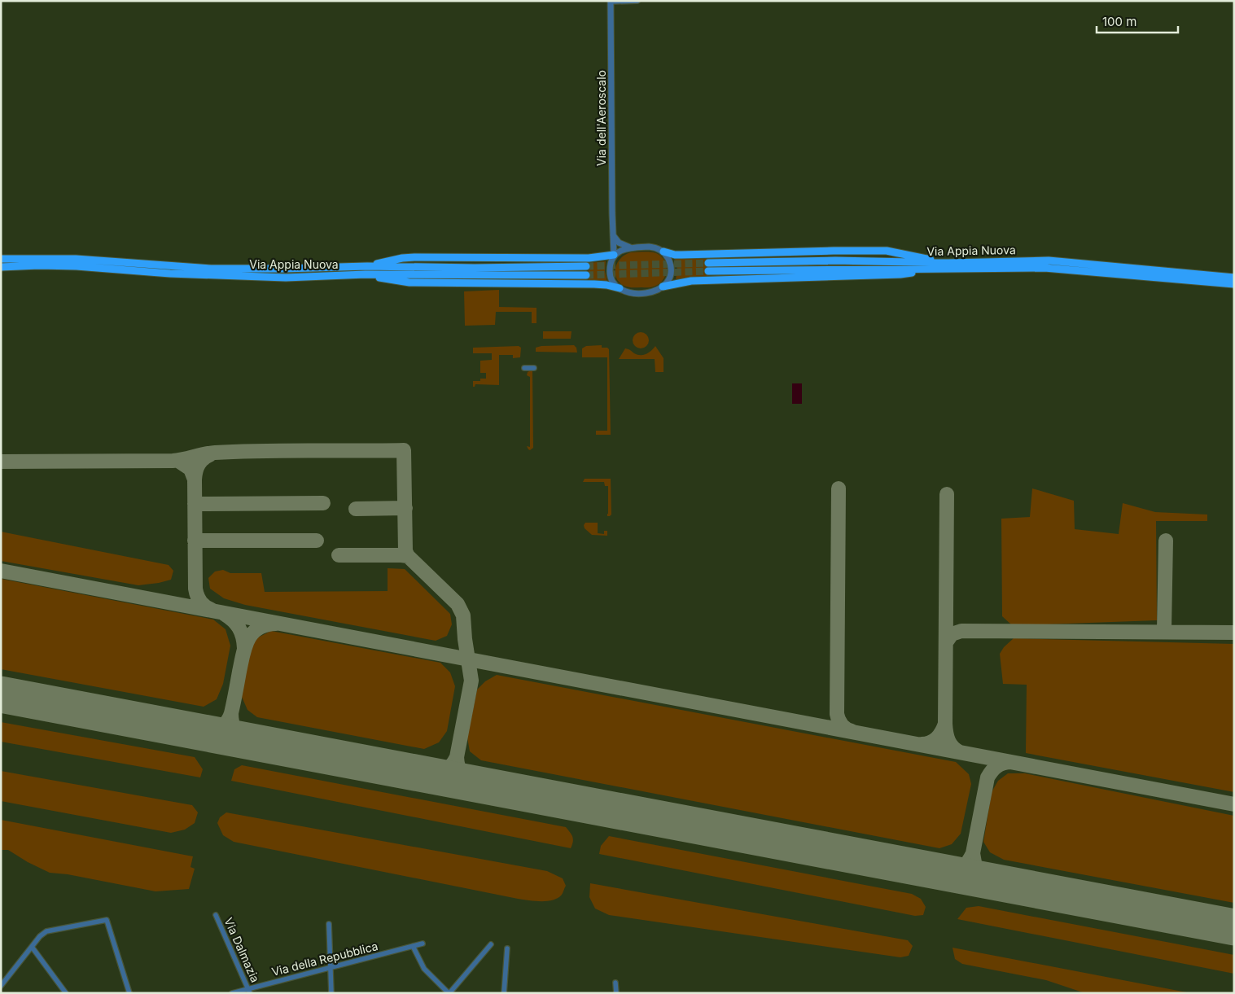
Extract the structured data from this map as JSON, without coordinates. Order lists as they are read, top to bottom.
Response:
{
  "streets": {
    "main road": ["Via Appia Nuova"],
    "street": ["Via dell'Aeroscalo", "Via Dalmazia", "Via della Repubblica"]
  },
  "crossings": [
    ["Via Dalmazia", "Via della Repubblica"]
  ],
  "scale_bar": "100 m"
}
